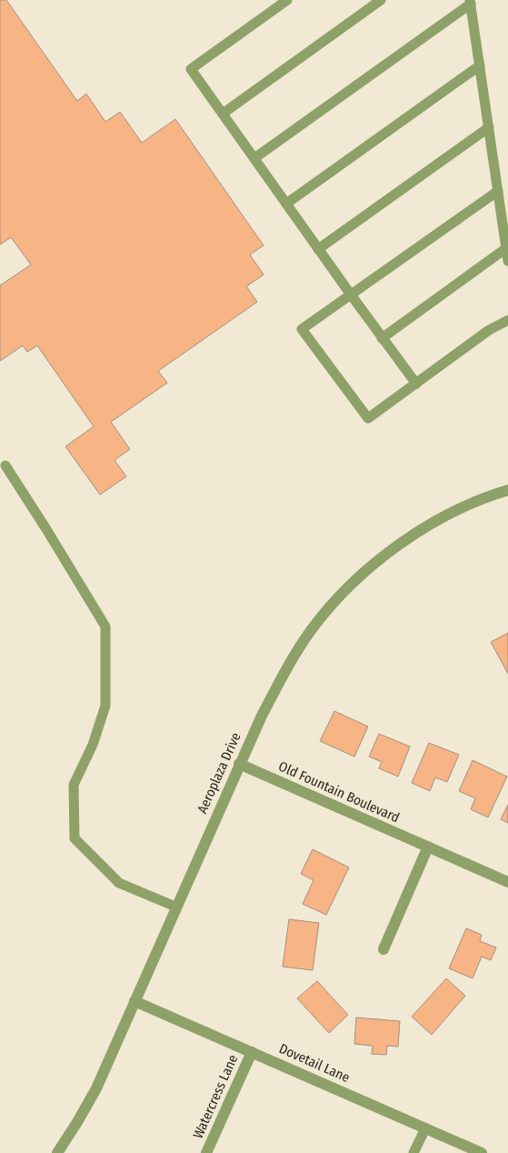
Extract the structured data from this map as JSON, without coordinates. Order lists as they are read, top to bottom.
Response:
{
  "streets": {
    "street": [
      "Aeroplaza Drive",
      "Old Fountain Boulevard",
      "Dovetail Lane",
      "Watercress Lane"
    ]
  },
  "crossings": [
    ["Aeroplaza Drive", "Old Fountain Boulevard"],
    ["Aeroplaza Drive", "Dovetail Lane"],
    ["Dovetail Lane", "Watercress Lane"]
  ]
}
